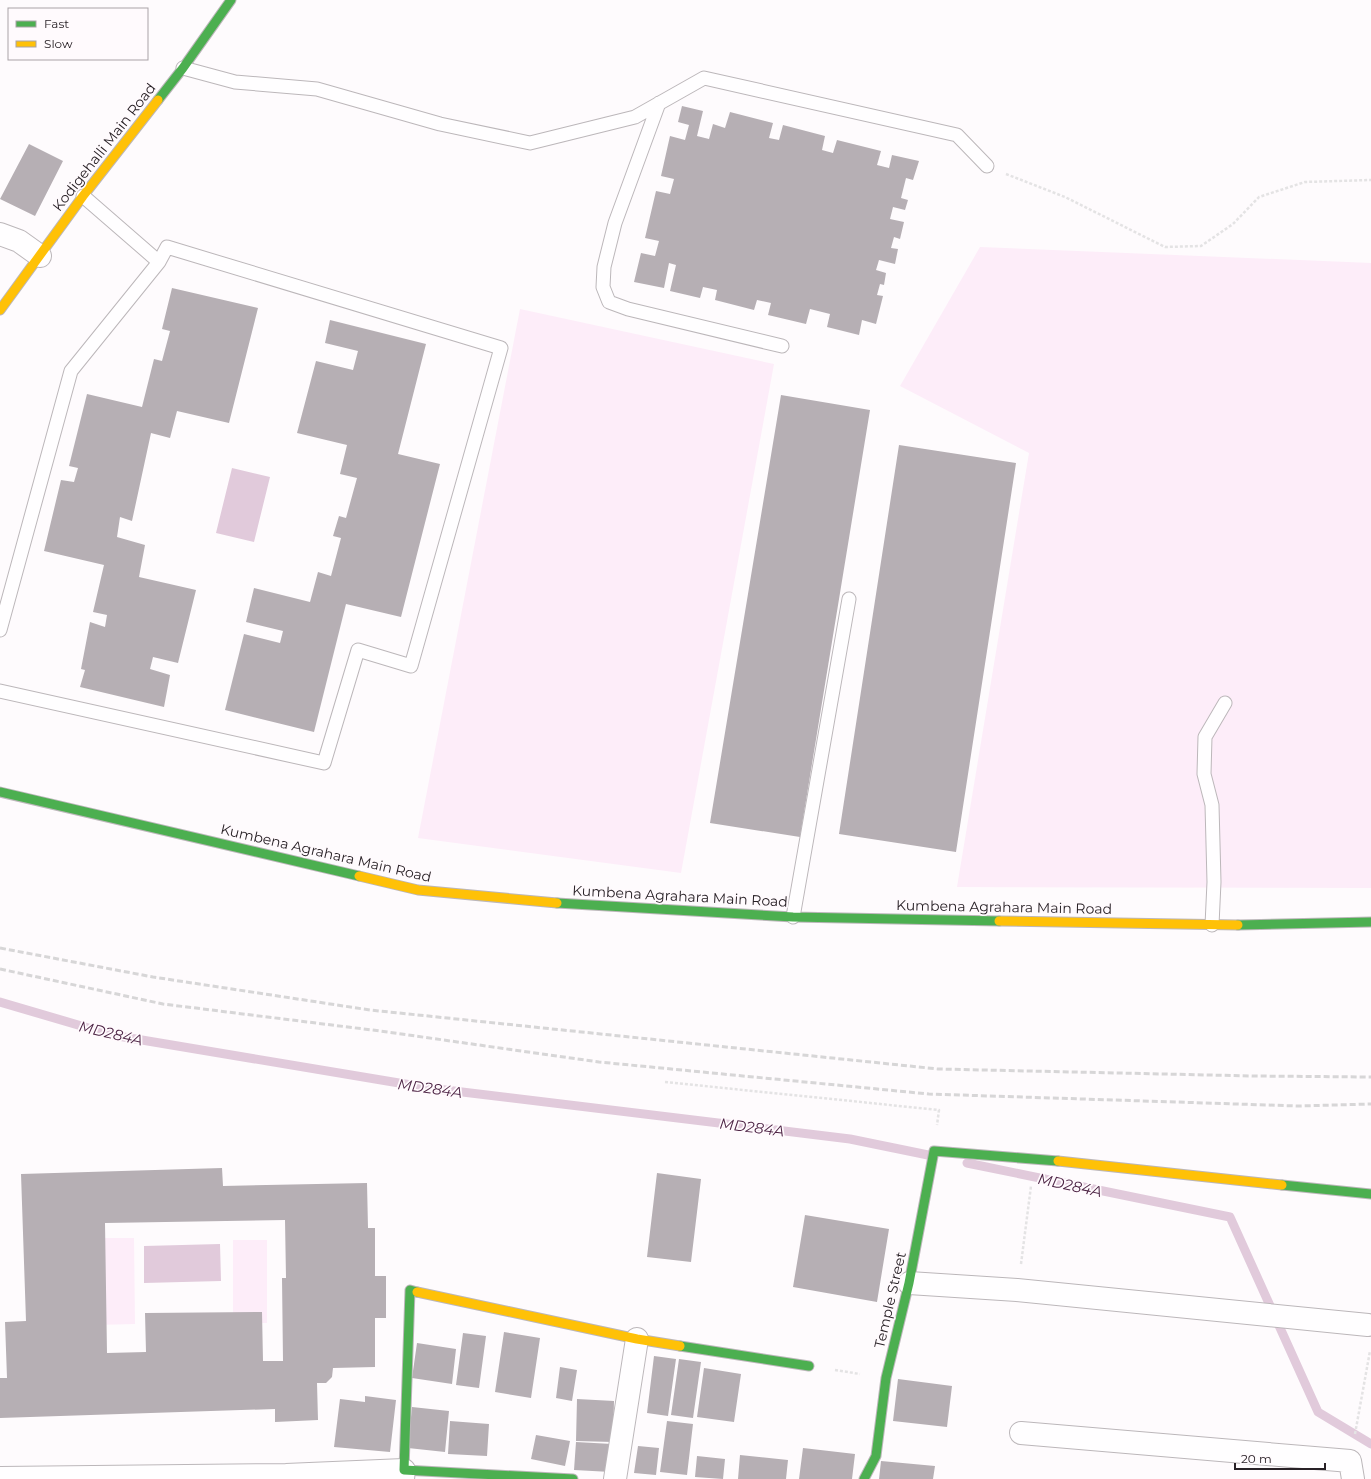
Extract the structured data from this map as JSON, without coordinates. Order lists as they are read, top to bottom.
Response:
{
  "streets": {
    "street": ["Kodigehalli Main Road", "Kumbena Agrahara Main Road", "Temple Street"]
  },
  "water": ["MD284A"],
  "legend": ["Fast", "Slow"],
  "scale_bar": "20 m"
}
